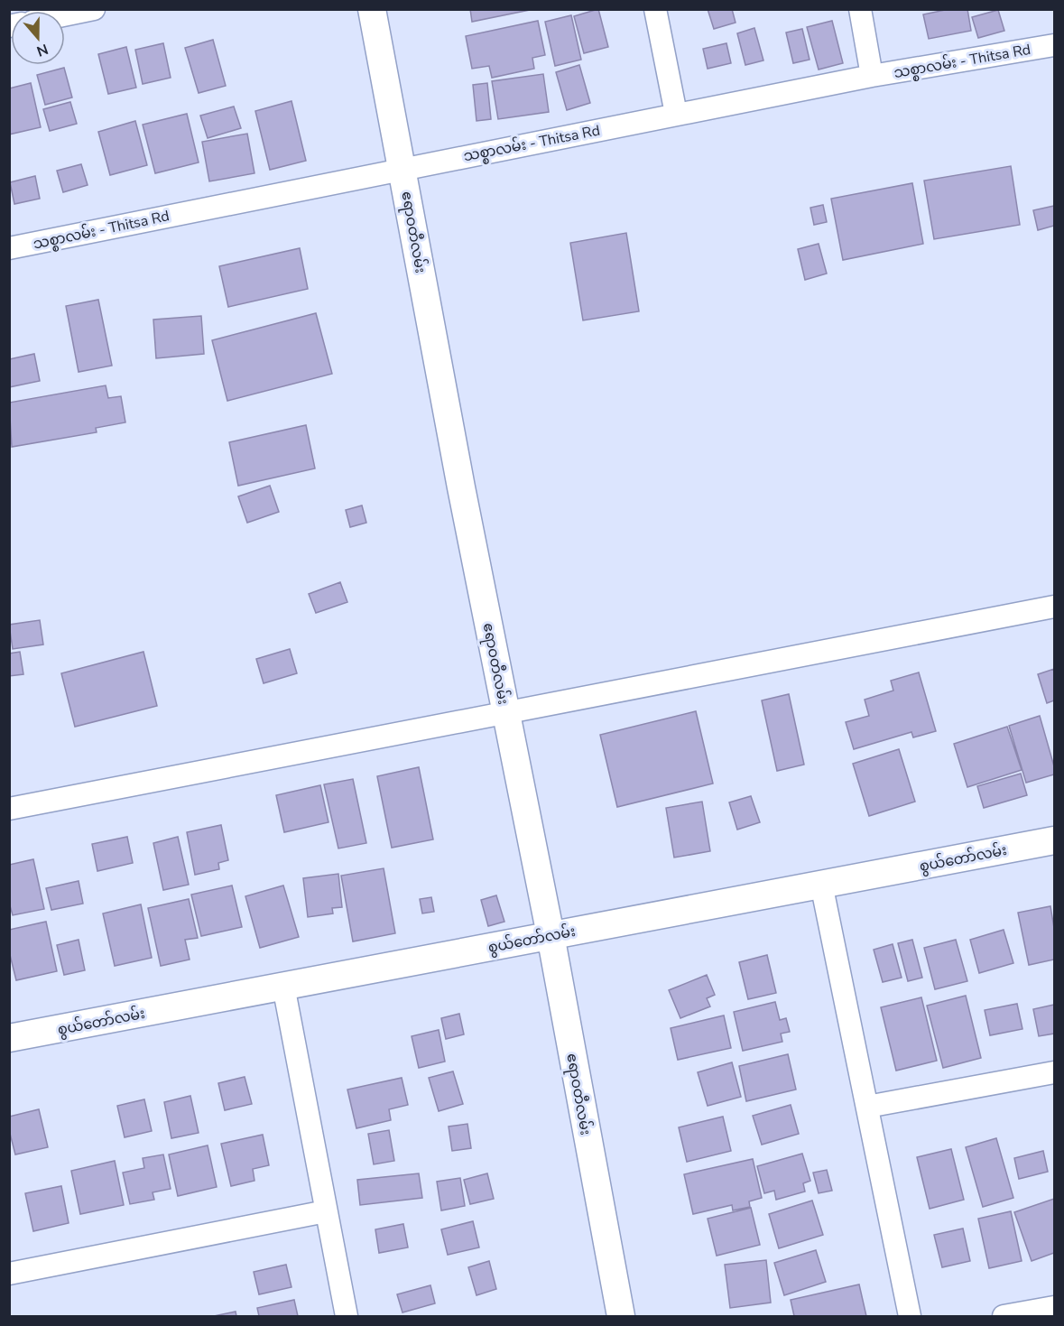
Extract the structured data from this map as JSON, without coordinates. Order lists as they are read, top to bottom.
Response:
{
  "streets": {
    "street": ["သစ္စာလမ်း - Thitsa Rd", "ဧရာဝတီလမ်း", "စွယ်တော်လမ်း"]
  },
  "crossings": [
    ["သစ္စာလမ်း - Thitsa Rd", "ဧရာဝတီလမ်း"],
    ["ဧရာဝတီလမ်း", "စွယ်တော်လမ်း"]
  ],
  "north": "bottom"
}
